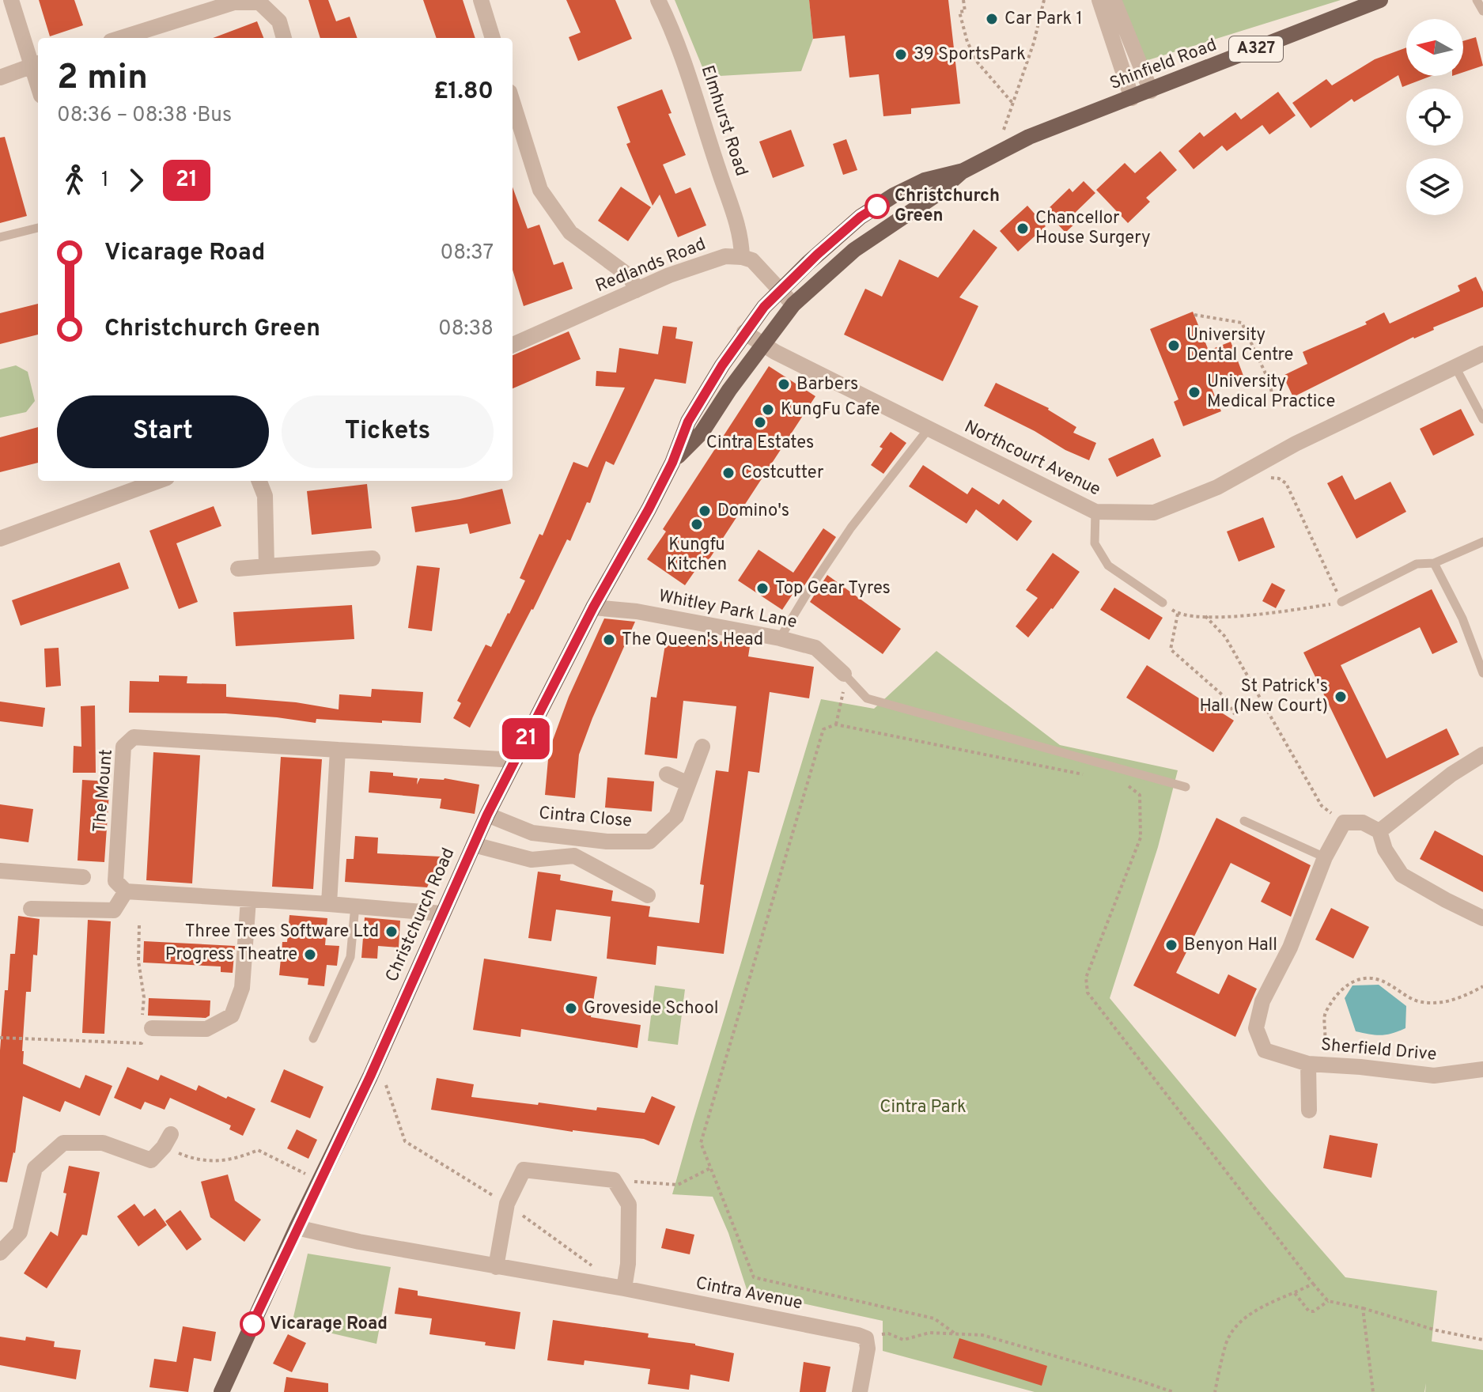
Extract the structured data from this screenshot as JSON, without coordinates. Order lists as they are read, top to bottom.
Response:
{
  "streets": {
    "main road": ["A327", "Shinfield Road", "Christchurch Road"],
    "street": [
      "Elmhurst Road",
      "Redlands Road",
      "Northcourt Avenue",
      "Whitley Park Lane",
      "The Mount",
      "Cintra Close",
      "Sherfield Drive",
      "Cintra Avenue"
    ]
  },
  "crossings": [
    ["Shinfield Road", "Christchurch Road"],
    ["Elmhurst Road", "Redlands Road"],
    ["Northcourt Avenue", "Christchurch Road"],
    ["Whitley Park Lane", "Christchurch Road"],
    ["The Mount", "Christchurch Road"],
    ["Cintra Close", "Christchurch Road"],
    ["Christchurch Road", "Cintra Avenue"]
  ],
  "parks": ["Cintra Park"],
  "places": [
    "Car Park 1",
    "39 SportsPark",
    "Christchurch Green",
    "Chancellor House Surgery",
    "University Dental Centre",
    "Barbers",
    "University Medical Practice",
    "KungFu Cafe",
    "Cintra Estates",
    "Costcutter",
    "Domino's",
    "Kungfu Kitchen",
    "Top Gear Tyres",
    "The Queen's Head",
    "St Patrick's Hall (New Court)",
    "Three Trees Software Ltd",
    "Benyon Hall",
    "Progress Theatre",
    "Groveside School",
    "Vicarage Road"
  ],
  "lines": ["bus line 21"],
  "north": "left",
  "page": {
    "on_map": "21",
    "heading": ["2 min", "08:36 – 08:38 · Bus", "£1.80"],
    "legs": ["1", "21"],
    "list": [
      {
        "name": "Vicarage Road",
        "value": "08:37"
      },
      {
        "name": "Christchurch Green",
        "value": "08:38"
      }
    ],
    "buttons": ["Start", "Tickets"]
  }
}
